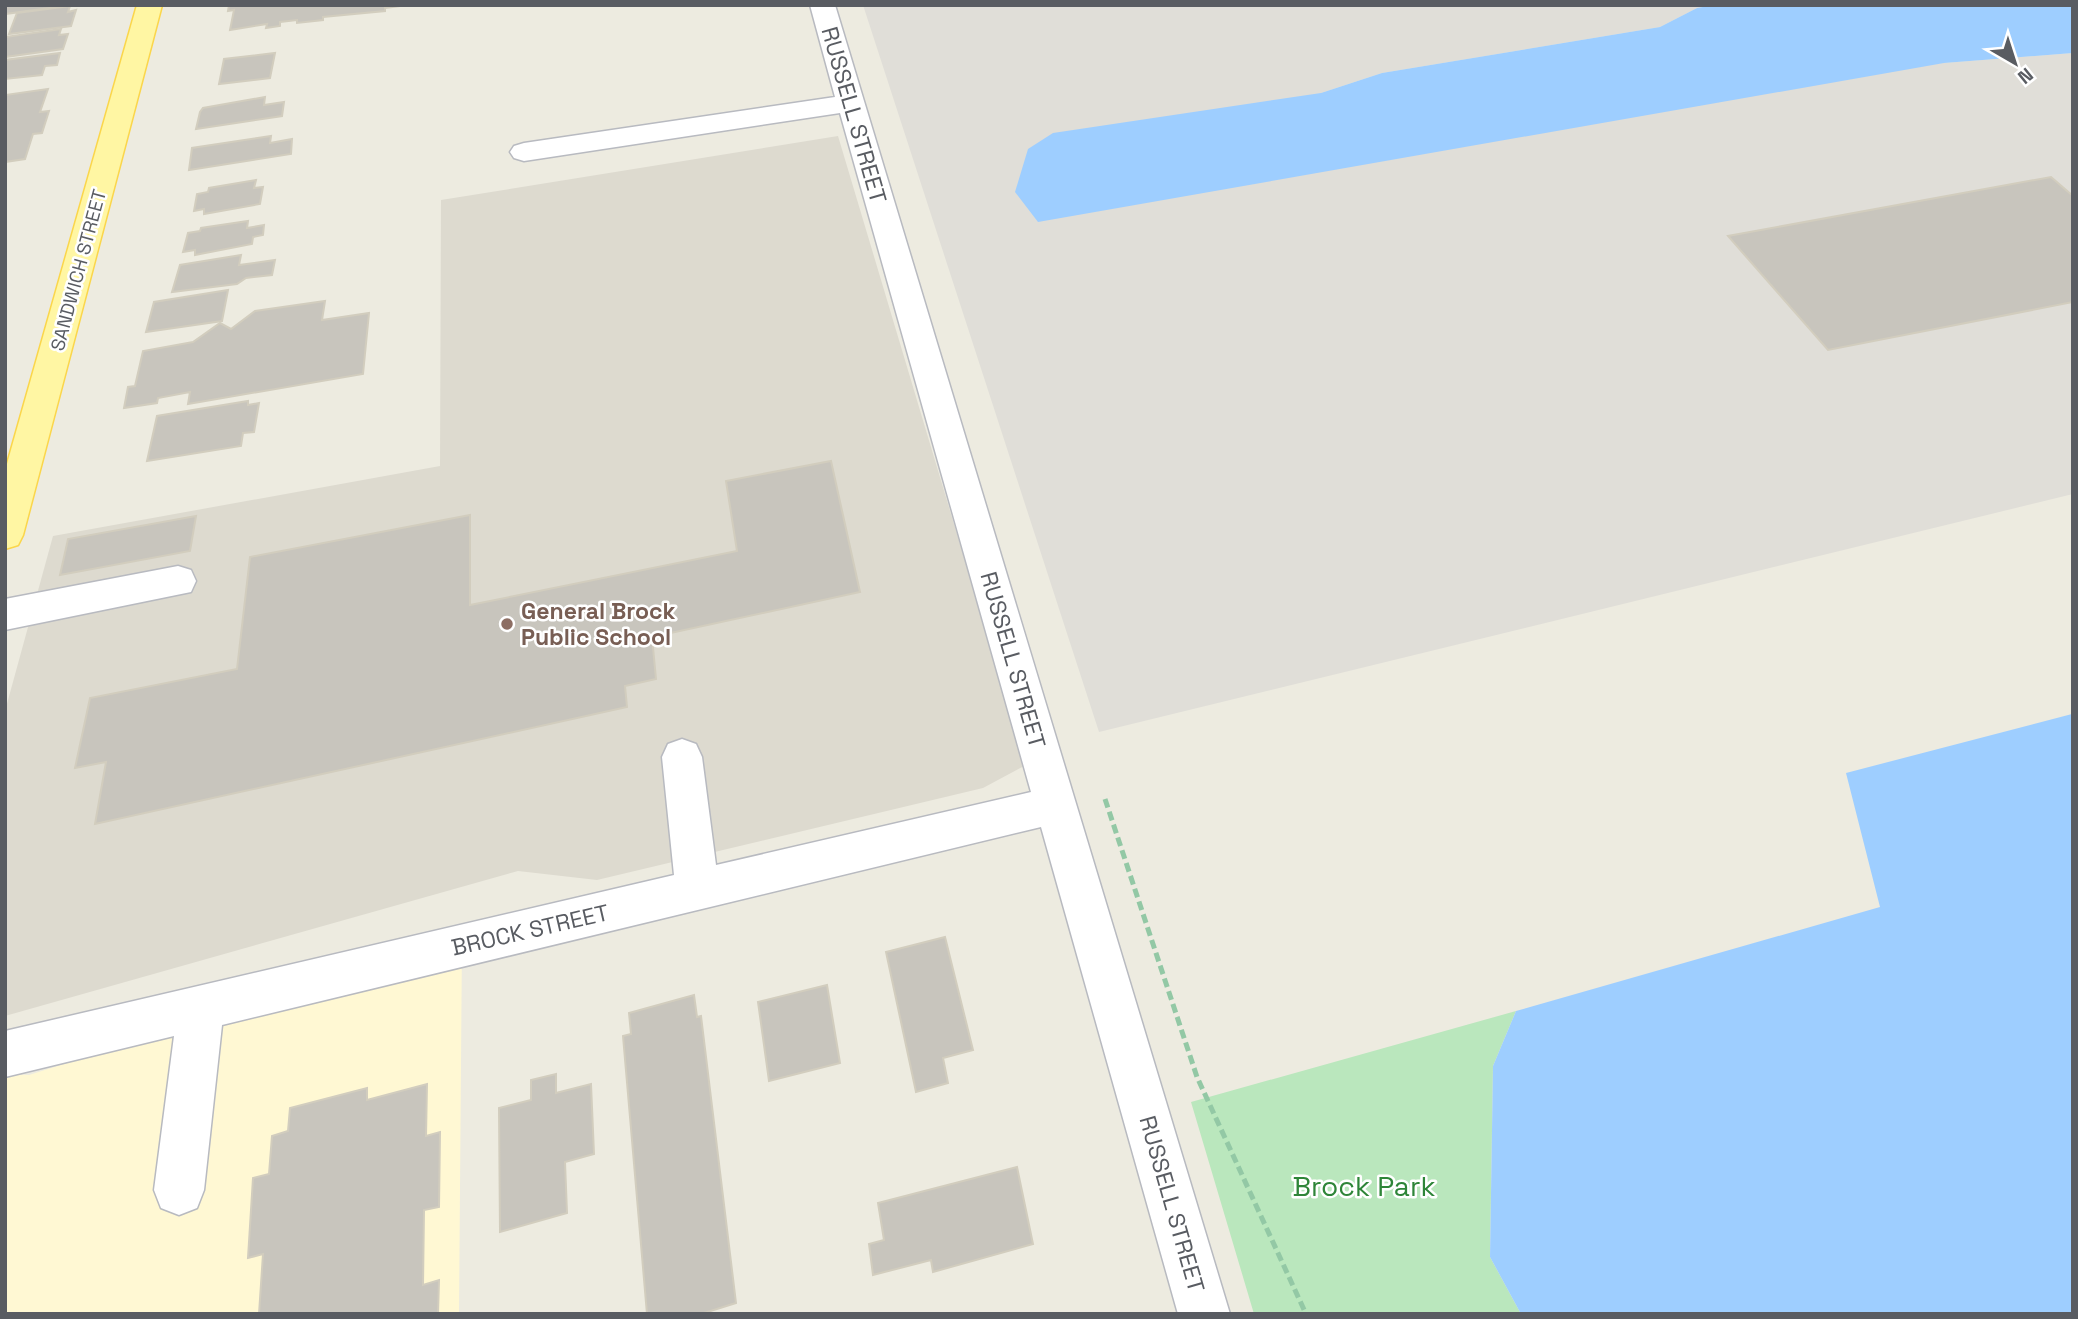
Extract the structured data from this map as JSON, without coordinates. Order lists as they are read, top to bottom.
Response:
{
  "streets": {
    "main road": ["SANDWICH STREET"],
    "street": ["RUSSELL STREET", "BROCK STREET"]
  },
  "crossings": [
    ["RUSSELL STREET", "BROCK STREET"]
  ],
  "parks": ["Brock Park"],
  "places": ["General Brock Public School"],
  "north": "bottom right"
}
